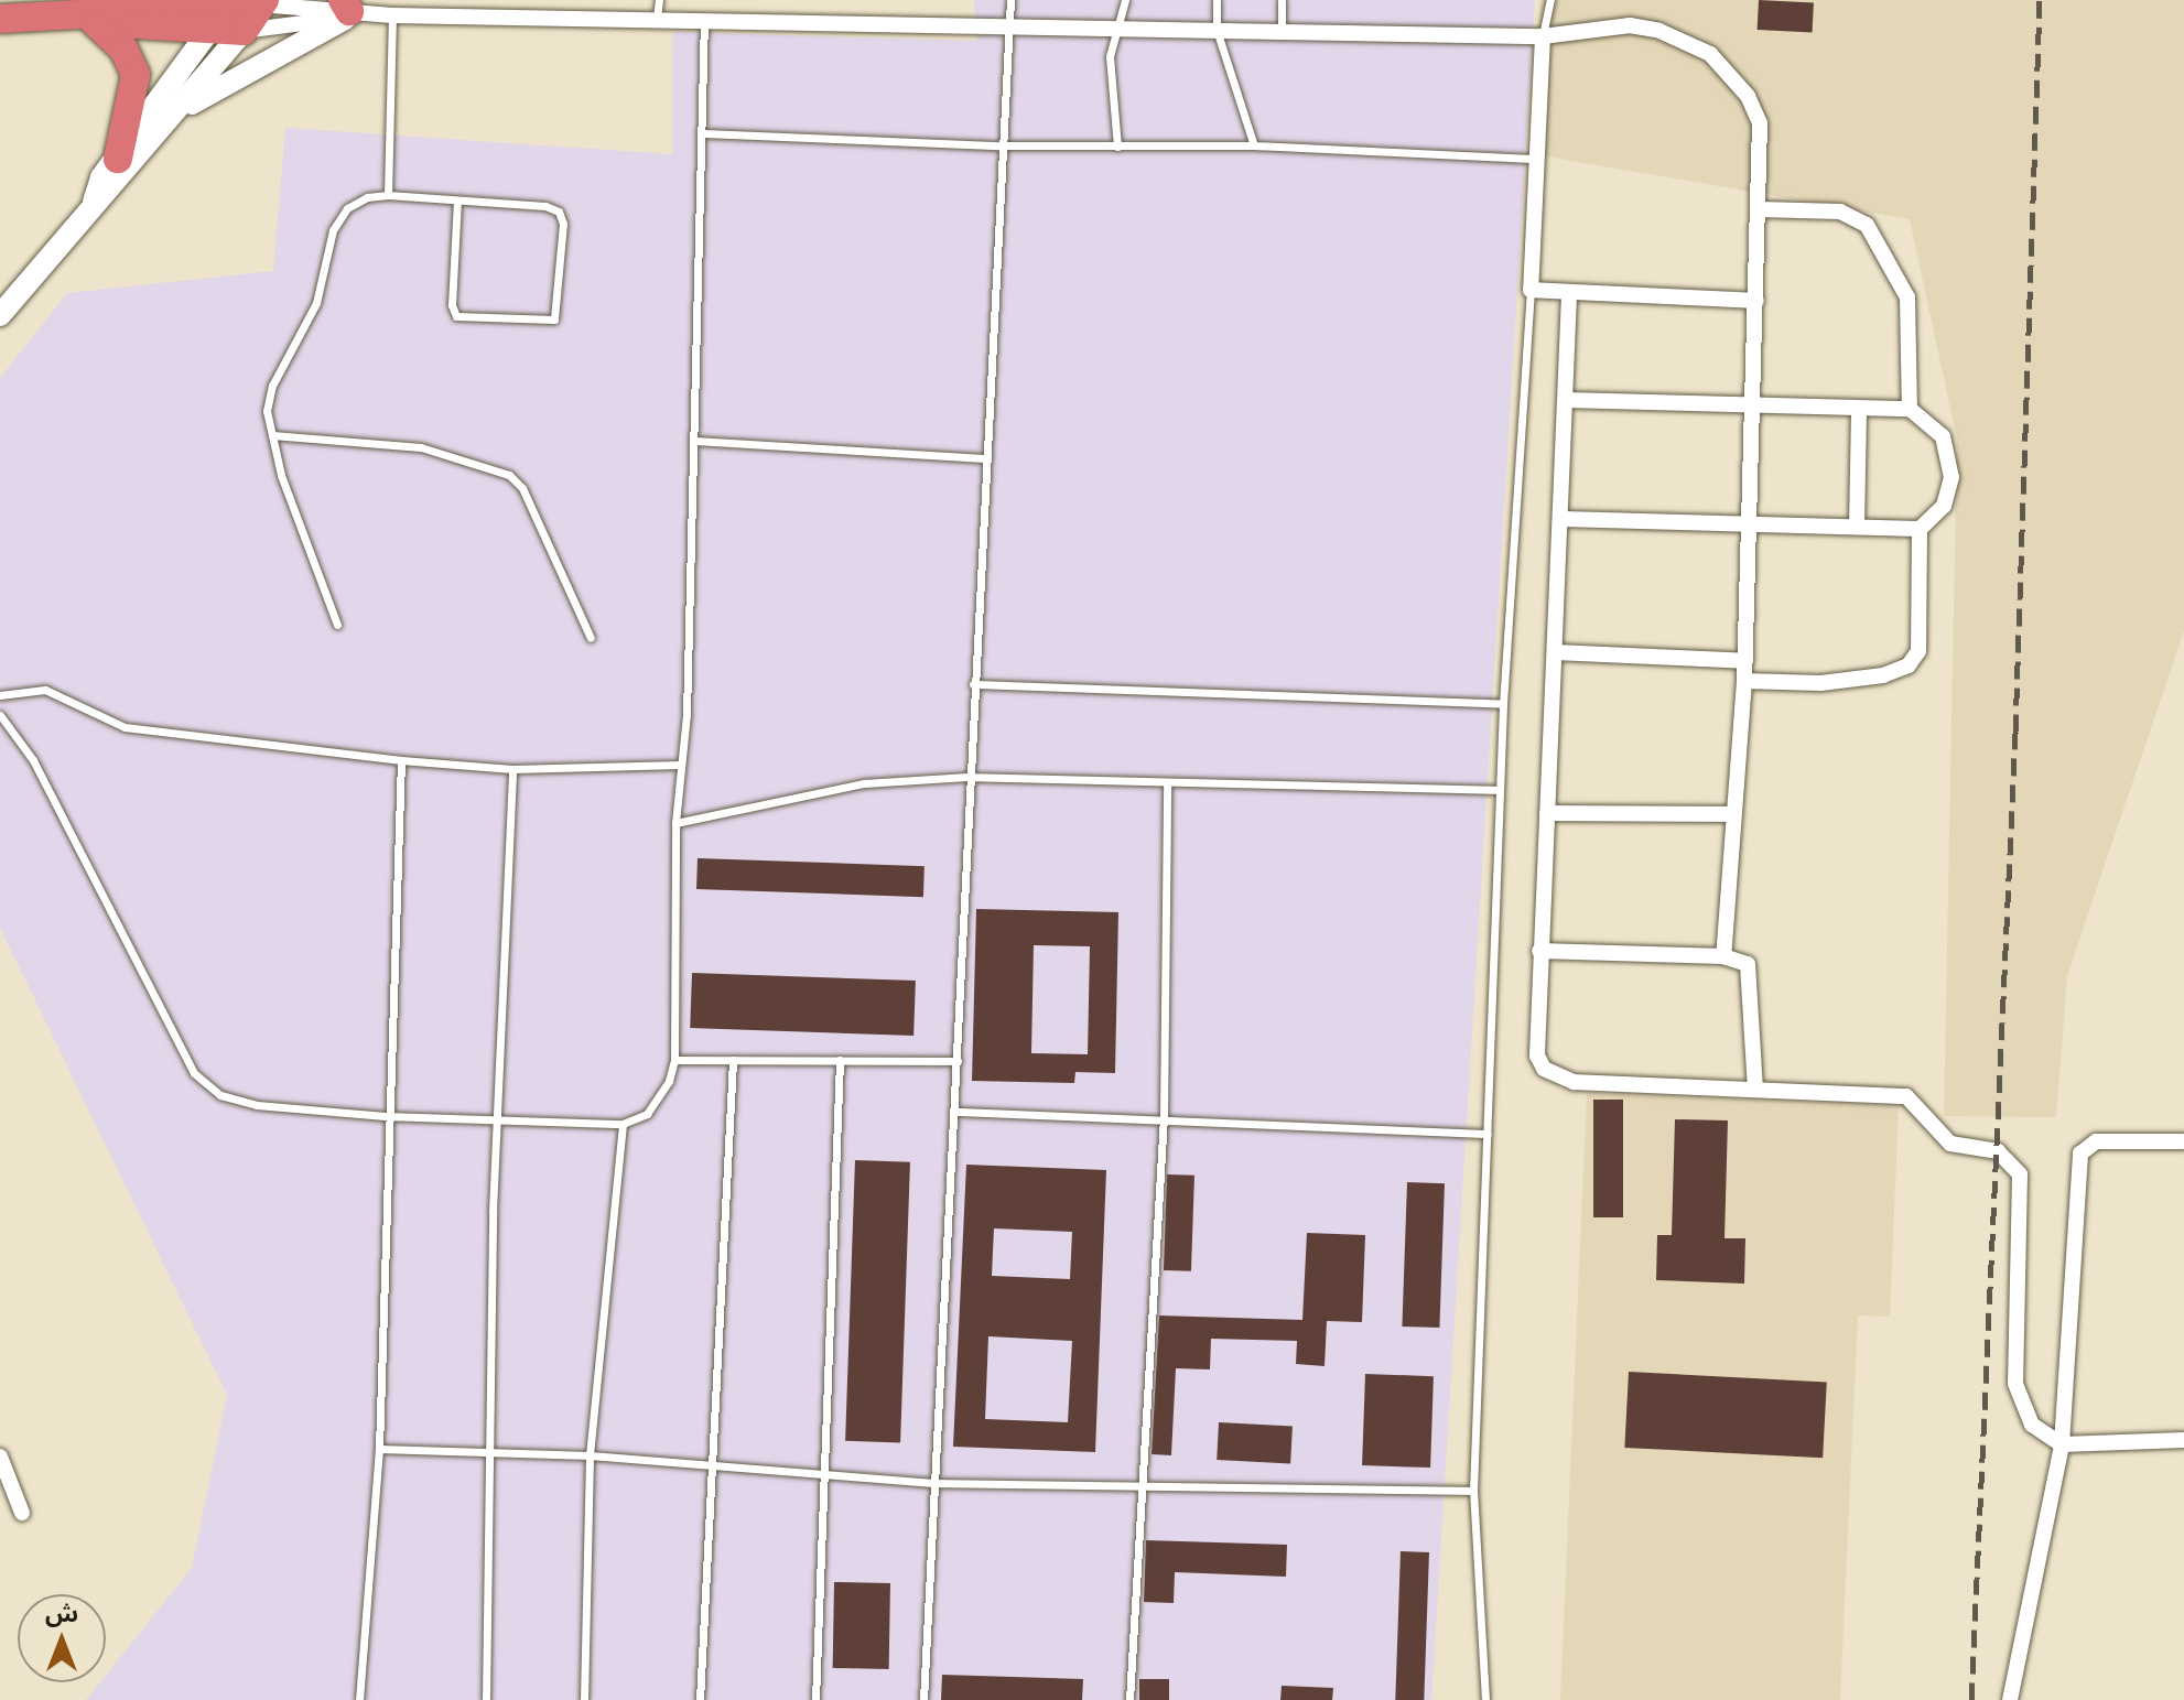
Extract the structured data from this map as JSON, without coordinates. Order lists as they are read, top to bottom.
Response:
{
  "north": "top"
}
